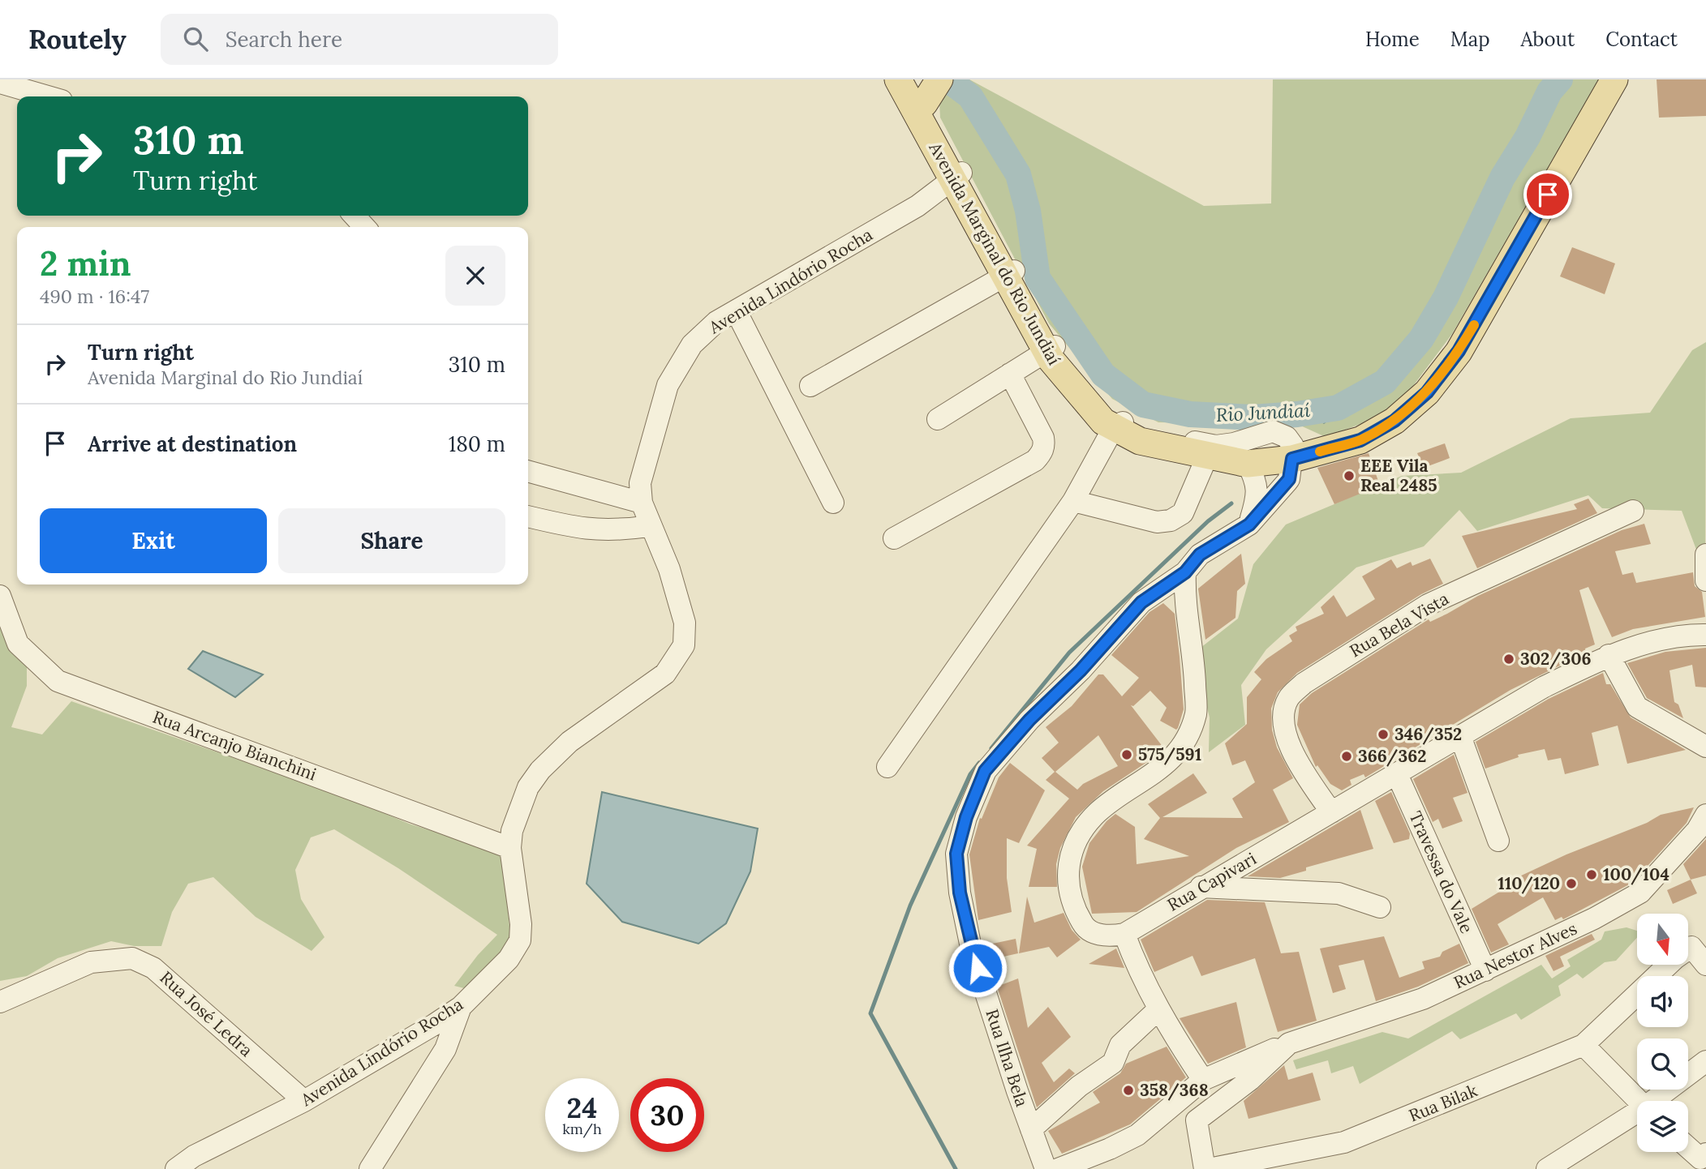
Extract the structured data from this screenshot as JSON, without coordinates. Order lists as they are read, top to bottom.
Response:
{
  "streets": {
    "main road": ["Avenida Marginal do Rio Jundiaí"],
    "street": [
      "Avenida Lindório Rocha",
      "Rua Bela Vista",
      "Rua Arcanjo Bianchini",
      "Travessa do Vale",
      "Rua Capivari",
      "Rua Nestor Alves",
      "Rua José Ledra",
      "Rua Ilha Bela",
      "Rua Bilak"
    ]
  },
  "crossings": [
    ["Avenida Marginal do Rio Jundiaí", "Avenida Lindório Rocha"],
    ["Avenida Marginal do Rio Jundiaí", "Rua Ilha Bela"],
    ["Avenida Lindório Rocha", "Rua Arcanjo Bianchini"],
    ["Avenida Lindório Rocha", "Rua José Ledra"],
    ["Rua Bela Vista", "Rua Capivari"],
    ["Travessa do Vale", "Rua Capivari"],
    ["Travessa do Vale", "Rua Nestor Alves"],
    ["Rua Nestor Alves", "Rua Bilak"]
  ],
  "water": ["Rio Jundiaí"],
  "places": [
    "EEE Vila Real 2485",
    "302/306",
    "346/352",
    "575/591",
    "366/362",
    "100/104",
    "110/120",
    "358/368"
  ],
  "north": "bottom",
  "page": {
    "header": "Routely",
    "search": "Search here",
    "nav": [
      "Home",
      "Map",
      "About",
      "Contact"
    ],
    "turn": ["310 m", "Turn right"],
    "heading": ["2 min", "490 m · 16:47"],
    "list": [
      {
        "name": "Turn right",
        "note": "Avenida Marginal do Rio Jundiaí",
        "value": "310 m"
      },
      {
        "name": "Arrive at destination",
        "value": "180 m"
      }
    ],
    "buttons": ["Exit", "Share"],
    "speed": "24 km/h",
    "limit": "30"
  }
}
